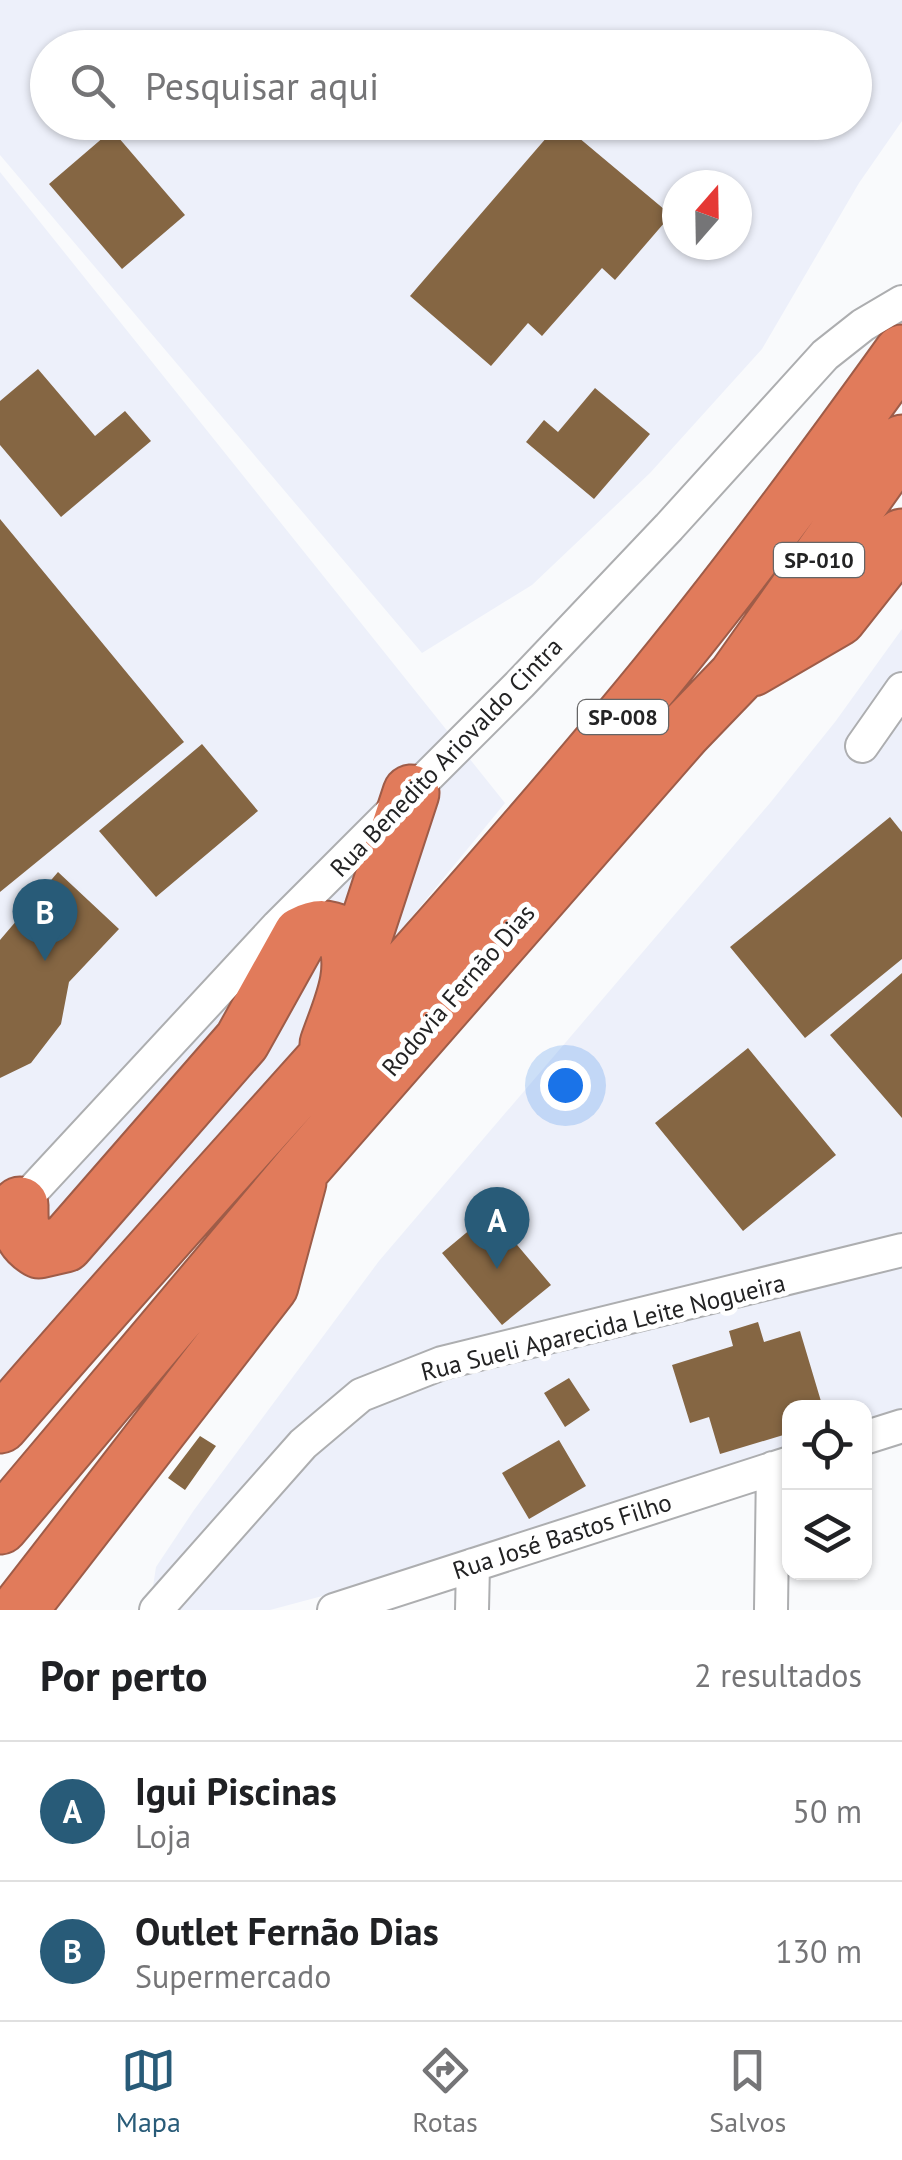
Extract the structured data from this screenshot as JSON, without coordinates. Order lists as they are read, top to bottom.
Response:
{
  "streets": {
    "highway": ["SP-010", "SP-008", "Rodovia Fernão Dias"],
    "street": ["Rua Benedito Ariovaldo Cintra", "Rua Sueli Aparecida Leite Nogueira", "Rua José Bastos Filho"]
  },
  "crossings": [
    ["SP-008", "Rodovia Fernão Dias"]
  ],
  "north": "top",
  "page": {
    "search": "Pesquisar aqui",
    "pins": ["B", "A"],
    "heading": ["Por perto", "2 resultados"],
    "list": [
      {
        "mark": "A",
        "name": "Igui Piscinas",
        "note": "Loja",
        "value": "50 m"
      },
      {
        "mark": "B",
        "name": "Outlet Fernão Dias",
        "note": "Supermercado",
        "value": "130 m"
      }
    ],
    "nav": ["Mapa", "Rotas", "Salvos"]
  }
}
